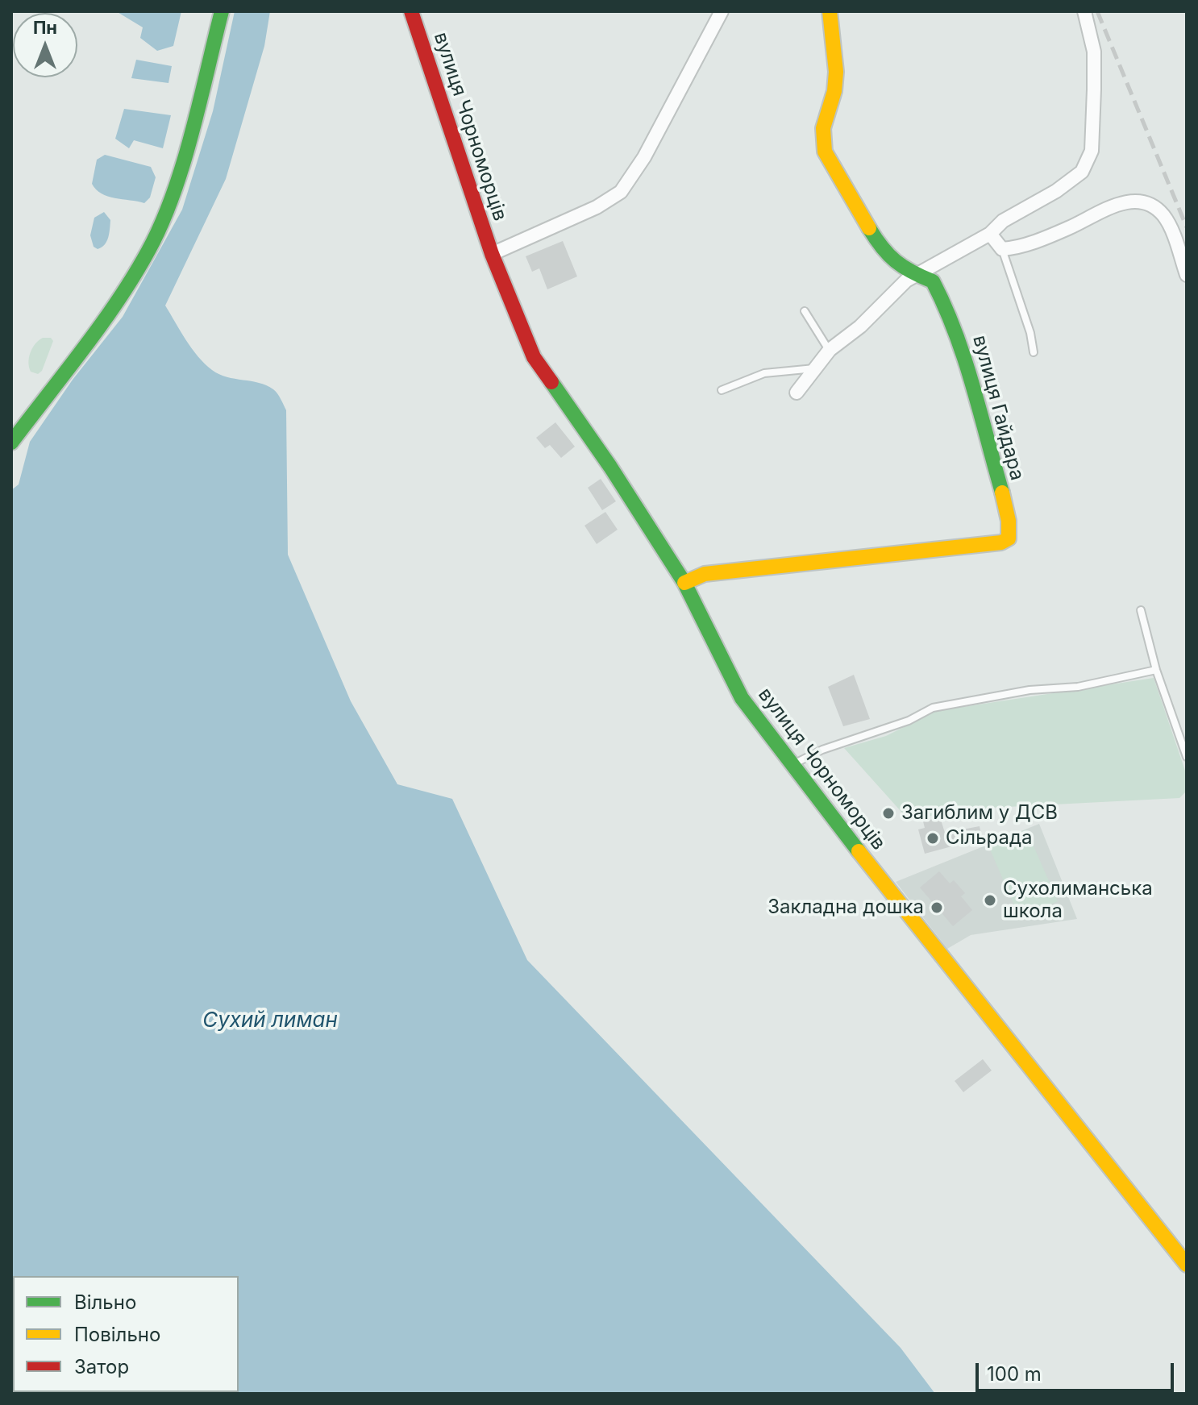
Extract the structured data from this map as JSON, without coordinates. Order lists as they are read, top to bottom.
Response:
{
  "streets": {
    "main road": ["вулиця Чорноморців", "вулиця Гайдара"]
  },
  "crossings": [
    ["вулиця Чорноморців", "вулиця Гайдара"]
  ],
  "water": ["Сухий лиман"],
  "places": [
    "Загиблим у ДСВ",
    "Сільрада",
    "Сухолиманська школа",
    "Закладна дошка"
  ],
  "legend": ["Вільно", "Повільно", "Затор"],
  "scale_bar": "100 m",
  "north": "top"
}
